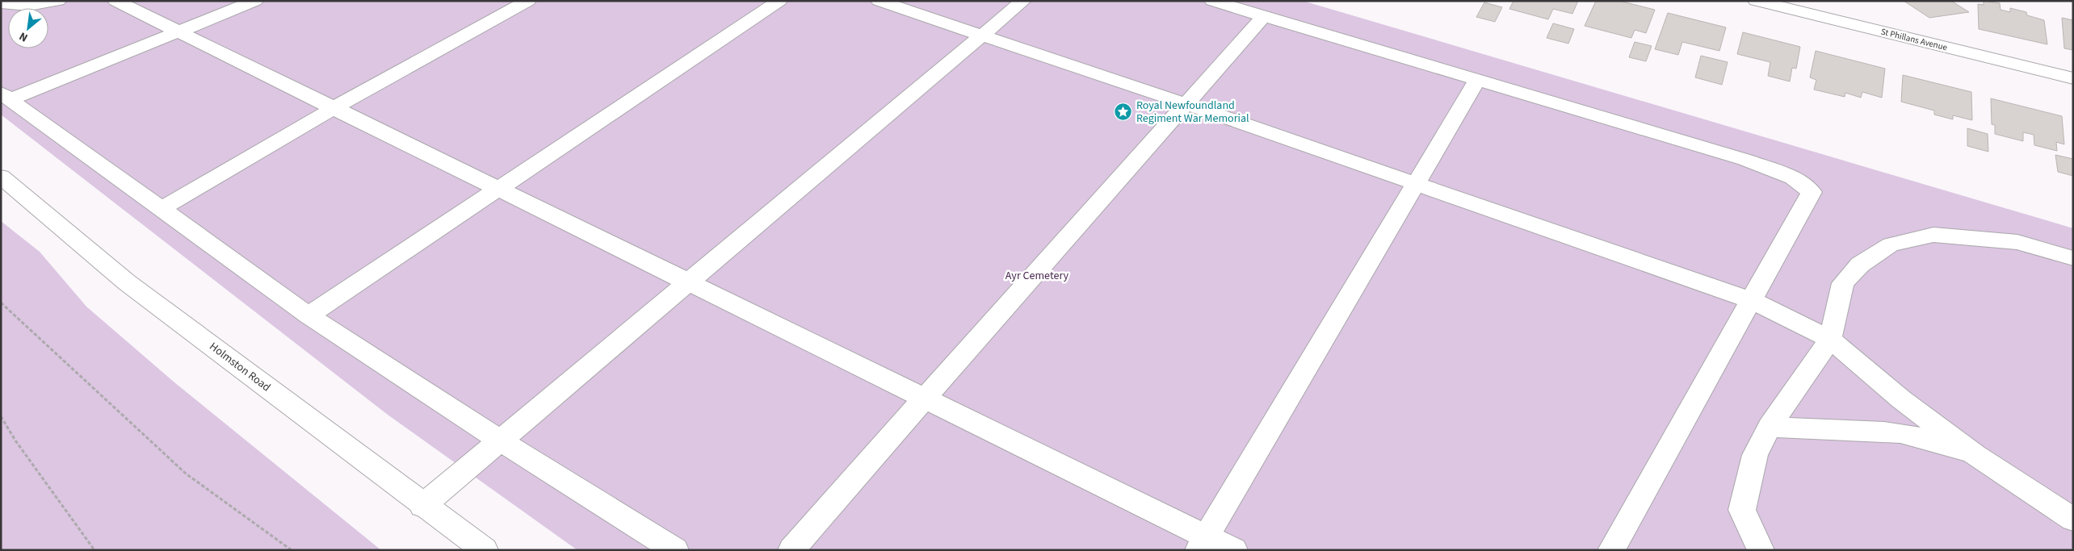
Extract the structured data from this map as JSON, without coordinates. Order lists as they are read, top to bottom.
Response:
{
  "streets": {
    "main road": ["St Phillans Avenue", "Holmston Road"]
  },
  "parks": ["Ayr Cemetery"],
  "places": {
    "place": ["Royal Newfoundland Regiment War Memorial"]
  },
  "north": "bottom left"
}
